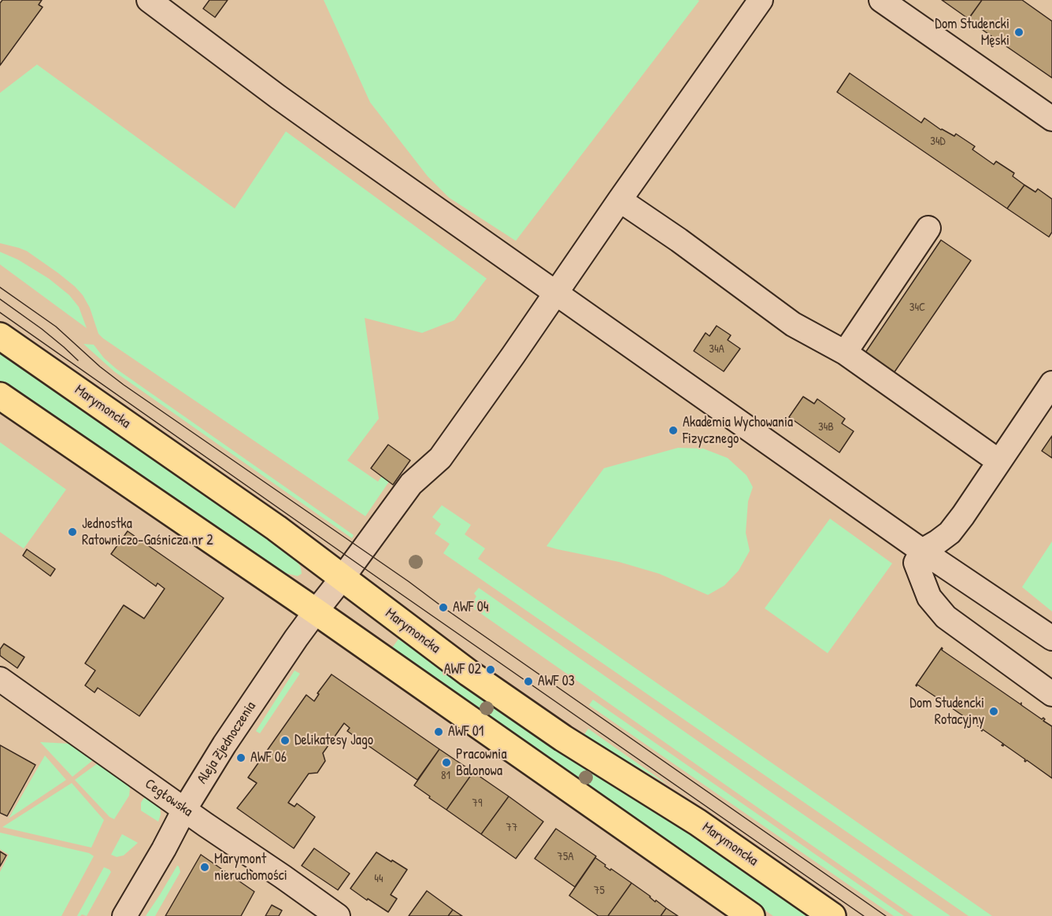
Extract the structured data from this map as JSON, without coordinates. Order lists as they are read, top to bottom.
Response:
{
  "streets": {
    "main road": ["Marymoncka"],
    "street": ["Aleja Zjednoczenia", "Cegłowska"]
  },
  "crossings": [
    ["Marymoncka", "Aleja Zjednoczenia"],
    ["Aleja Zjednoczenia", "Cegłowska"]
  ],
  "places": [
    "Dom Studencki Męski",
    "Akademia Wychowania Fizycznego",
    "Jednostka Ratowniczo-Gaśnicza nr 2",
    "AWF 04",
    "AWF 02",
    "AWF 03",
    "Dom Studencki Rotacyjny",
    "AWF 01",
    "Delikatesy Jago",
    "AWF 06",
    "Pracownia Balonowa",
    "Marymont nieruchomości"
  ],
  "house_numbers": [
    "34D",
    "34C",
    "34A",
    "34B",
    "81",
    "79",
    "77",
    "75A",
    "44",
    "75"
  ]
}
